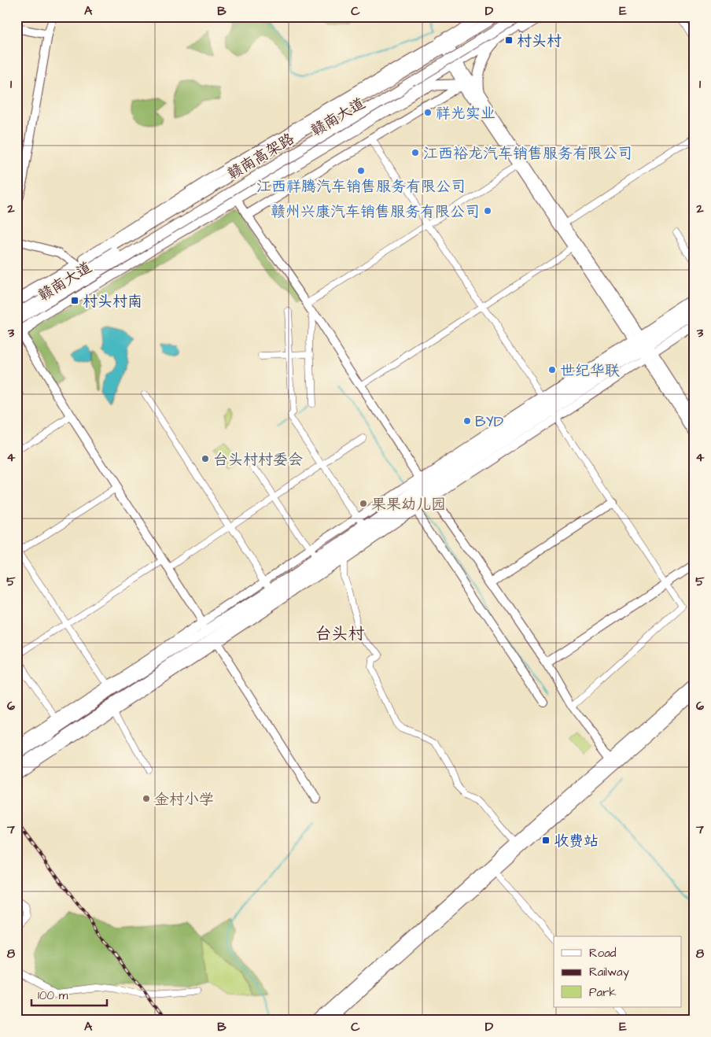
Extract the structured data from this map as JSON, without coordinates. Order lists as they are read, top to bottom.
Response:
{
  "streets": {
    "main road": ["赣南大道", "赣南高架路"]
  },
  "crossings": [
    ["赣南大道", "赣南高架路"]
  ],
  "districts": ["台头村"],
  "places": {
    "transit": ["村头村", "村头村南", "收费站"],
    "other": [
      "祥光实业",
      "江西裕龙汽车销售服务有限公司",
      "江西祥腾汽车销售服务有限公司",
      "赣州兴康汽车销售服务有限公司",
      "世纪华联",
      "BYD",
      "台头村村委会",
      "果果幼儿园",
      "金村小学"
    ]
  },
  "legend": ["Road", "Railway", "Park"],
  "scale_bar": "100 m",
  "grid": {
    "columns": [
      "A",
      "B",
      "C",
      "D",
      "E"
    ],
    "rows": [
      "1",
      "2",
      "3",
      "4",
      "5",
      "6",
      "7",
      "8"
    ]
  }
}
